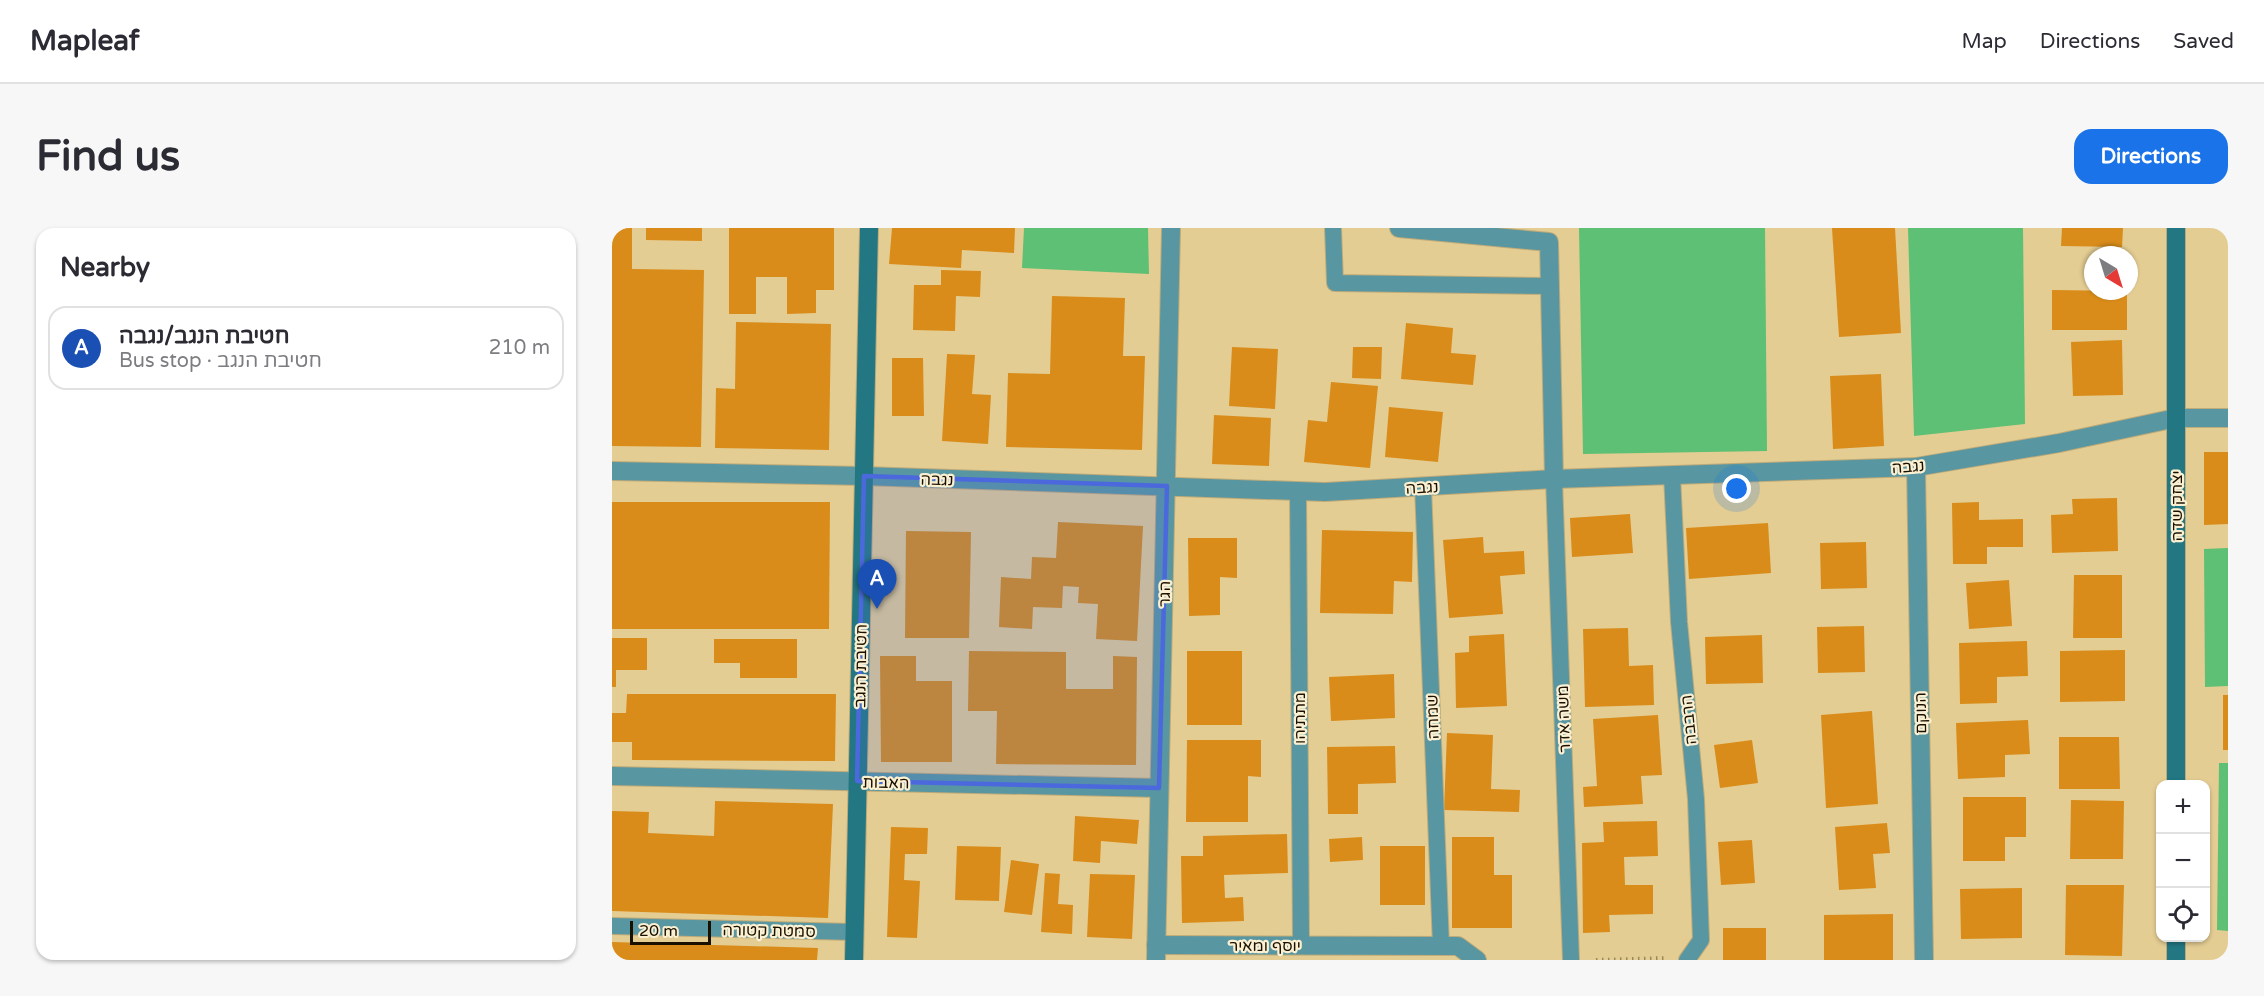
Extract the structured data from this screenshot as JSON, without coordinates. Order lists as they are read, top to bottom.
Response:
{
  "streets": {
    "street": [
      "נגבה",
      "יצחק שדה",
      "הגר",
      "חטיבת הנגב",
      "הנוקם",
      "האבות",
      "יוסף ומאיר"
    ],
    "lane": [
      "שמחה",
      "מתתיהו",
      "משה אדר",
      "הרבבה",
      "סמטת קטורה"
    ]
  },
  "crossings": [
    ["נגבה", "יצחק שדה"],
    ["נגבה", "הגר"],
    ["נגבה", "חטיבת הנגב"],
    ["נגבה", "הנוקם"],
    ["נגבה", "שמחה"],
    ["נגבה", "מתתיהו"],
    ["נגבה", "משה אדר"],
    ["נגבה", "הרבבה"],
    ["הגר", "האבות"],
    ["הגר", "יוסף ומאיר"],
    ["חטיבת הנגב", "האבות"],
    ["חטיבת הנגב", "סמטת קטורה"],
    ["שמחה", "יוסף ומאיר"],
    ["מתתיהו", "יוסף ומאיר"]
  ],
  "scale_bar": "20 m",
  "north": "bottom right",
  "page": {
    "header": "Mapleaf",
    "nav": ["Map", "Directions", "Saved"],
    "buttons": "Directions",
    "title": "Find us",
    "heading": "Nearby",
    "list": [
      {
        "mark": "A",
        "name": "חטיבת הנגב/נגבה",
        "note": "Bus stop · חטיבת הנגב",
        "value": "210 m"
      }
    ],
    "pins": "A",
    "map_buttons": ["+", "−"],
    "scale": "20 m"
  }
}
